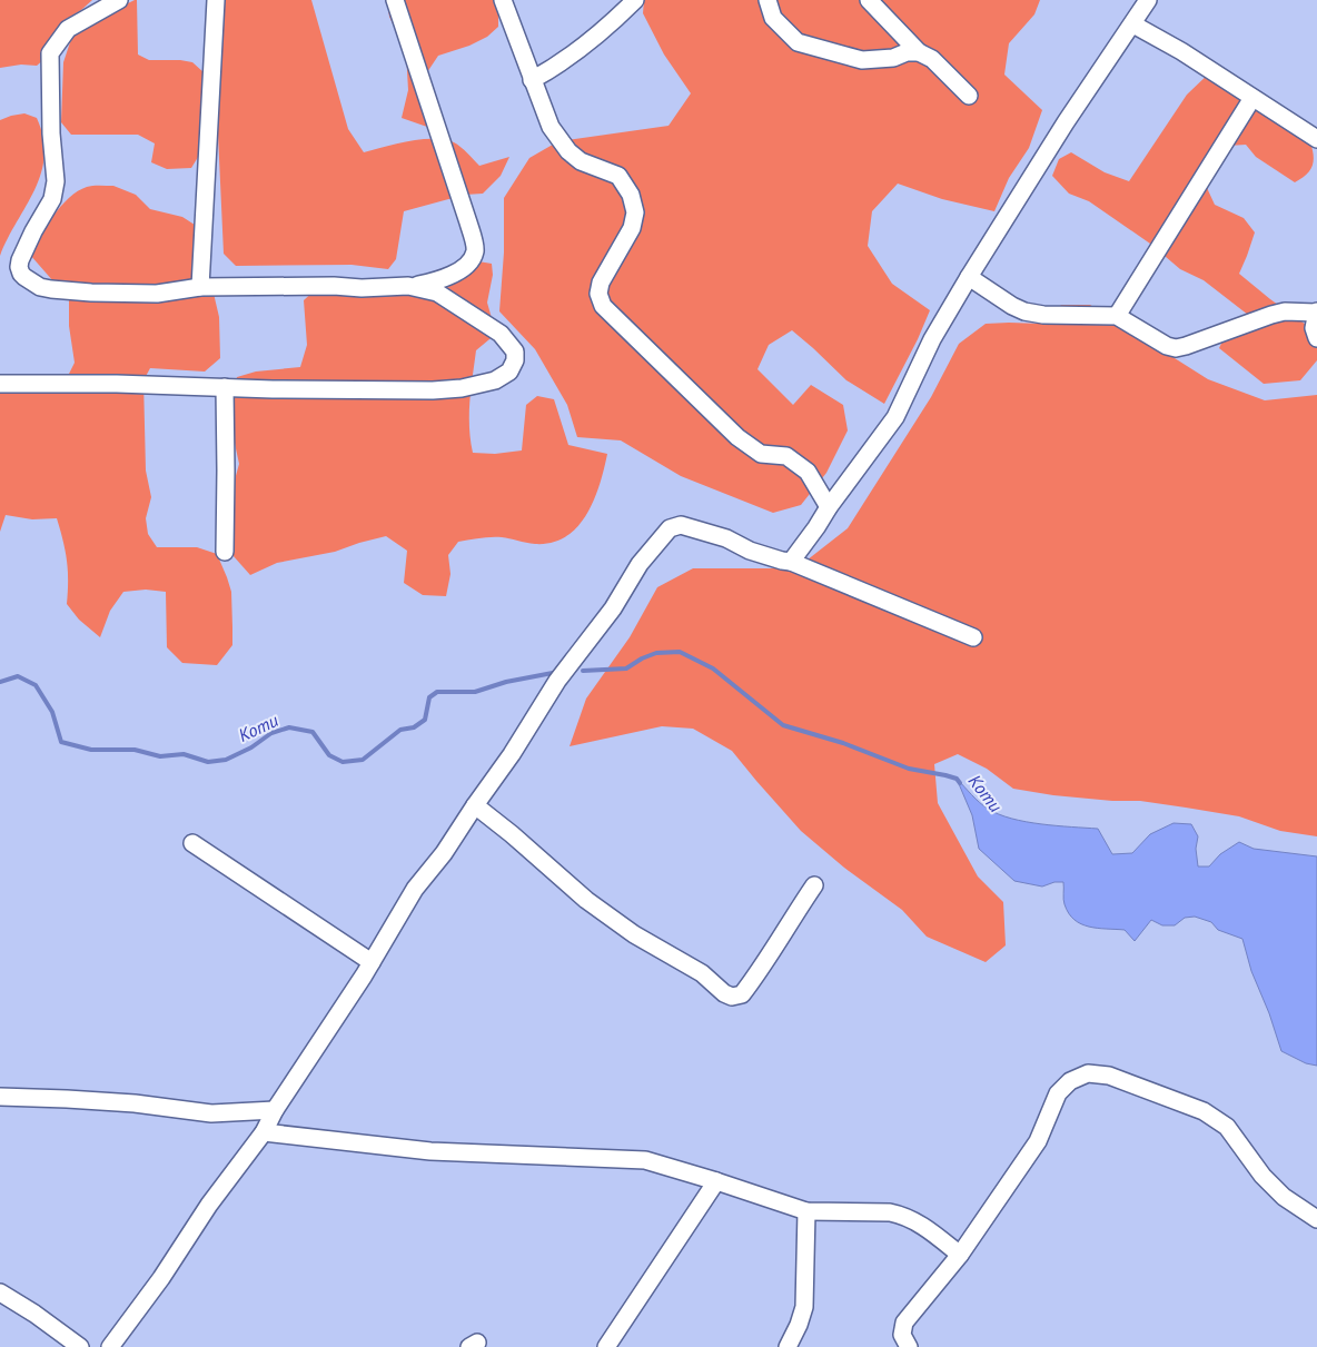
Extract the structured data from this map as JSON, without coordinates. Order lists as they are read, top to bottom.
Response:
{
  "water": ["Komu"]
}
